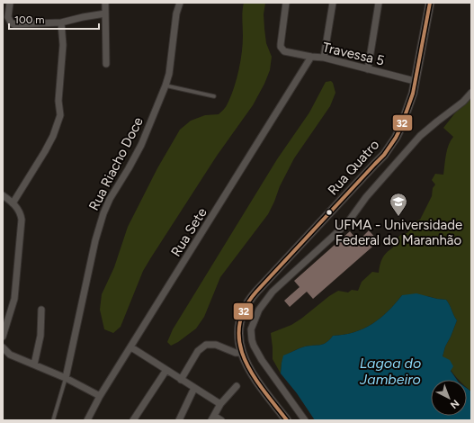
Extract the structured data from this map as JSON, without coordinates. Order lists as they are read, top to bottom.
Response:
{
  "streets": {
    "main road": ["Rua Quatro"],
    "street": ["Travessa 5", "Rua Riacho Doce", "Rua Sete"]
  },
  "crossings": [
    ["Travessa 5", "Rua Quatro"],
    ["Travessa 5", "Rua Sete"]
  ],
  "water": ["Lagoa do Jambeiro"],
  "places": {
    "school or university": ["UFMA - Universidade Federal do Maranhão"]
  },
  "lines": ["transit line 32"],
  "scale_bar": "100 m",
  "north": "bottom right"
}
